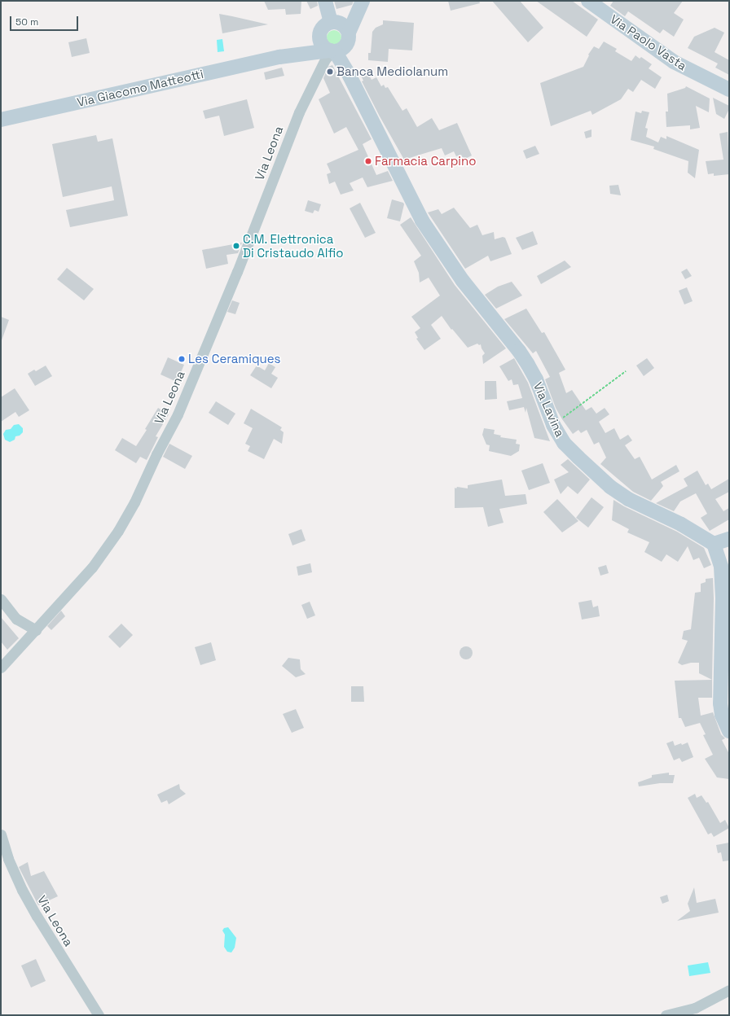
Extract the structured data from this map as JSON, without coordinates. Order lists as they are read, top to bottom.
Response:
{
  "streets": {
    "street": [
      "Via Paolo Vasta",
      "Via Giacomo Matteotti",
      "Via Leona",
      "Via Lavina"
    ]
  },
  "crossings": [
    ["Via Leona", "Via Lavina"]
  ],
  "places": [
    "Banca Mediolanum",
    "Farmacia Carpino",
    "C.M. Elettronica Di Cristaudo Alfio",
    "Les Ceramiques"
  ],
  "scale_bar": "50 m"
}
